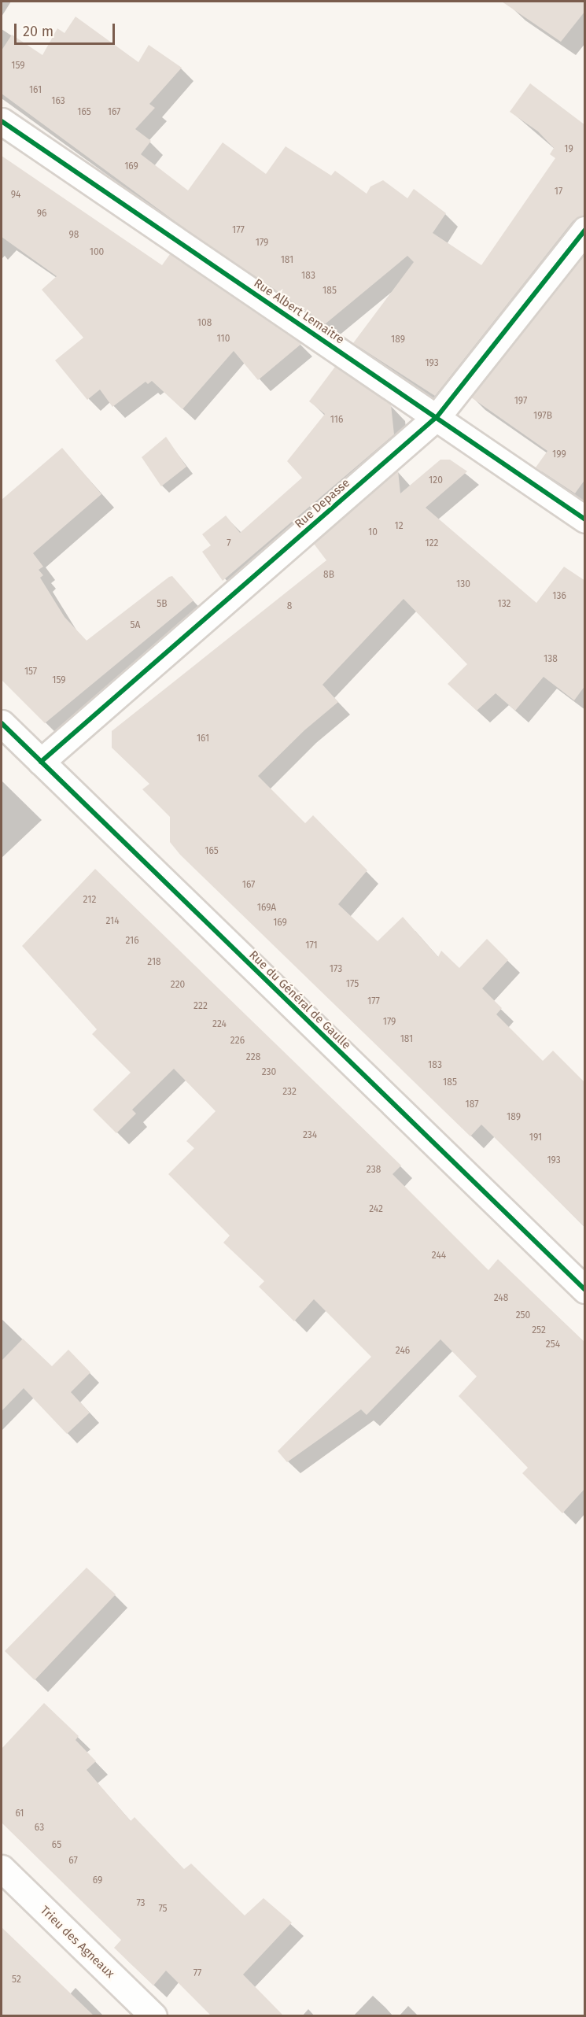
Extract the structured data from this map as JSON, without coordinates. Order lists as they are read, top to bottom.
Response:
{
  "streets": {
    "street": [
      "Rue Albert Lemaitre",
      "Rue Depasse",
      "Rue du Général de Gaulle",
      "Trieu des Agneaux"
    ]
  },
  "crossings": [
    ["Rue Albert Lemaitre", "Rue Depasse"],
    ["Rue Depasse", "Rue du Général de Gaulle"]
  ],
  "house_numbers": [
    "159",
    "161",
    "163",
    "165",
    "167",
    "19",
    "169",
    "17",
    "94",
    "96",
    "177",
    "98",
    "179",
    "100",
    "181",
    "183",
    "185",
    "108",
    "110",
    "189",
    "193",
    "197",
    "197B",
    "116",
    "199",
    "120",
    "12",
    "10",
    "7",
    "122",
    "8B",
    "130",
    "136",
    "5B",
    "132",
    "8",
    "5A",
    "138",
    "157",
    "159",
    "161",
    "165",
    "167",
    "212",
    "169A",
    "214",
    "169",
    "216",
    "171",
    "218",
    "173",
    "175",
    "220",
    "177",
    "222",
    "179",
    "224",
    "181",
    "226",
    "228",
    "183",
    "230",
    "185",
    "232",
    "187",
    "189",
    "234",
    "191",
    "193",
    "238",
    "242",
    "244",
    "248",
    "250",
    "252",
    "254",
    "246",
    "61",
    "63",
    "65",
    "67",
    "69",
    "73",
    "75",
    "77",
    "52"
  ],
  "scale_bar": "20 m"
}
